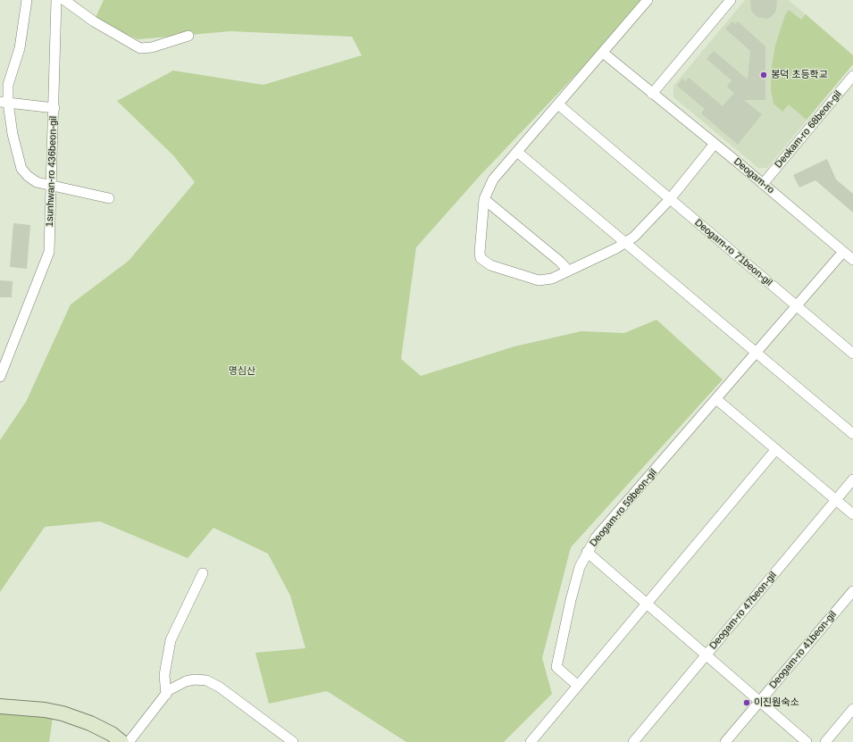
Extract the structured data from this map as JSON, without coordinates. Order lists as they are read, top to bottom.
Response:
{
  "streets": {
    "street": [
      "Deokam-ro 68beon-gil",
      "1sunhwan-ro 436beon-gil",
      "Deogam-ro",
      "Deogam-ro 71beon-gil",
      "Deogam-ro 59beon-gil",
      "Deogam-ro 47beon-gil",
      "Deogam-ro 41beon-gil"
    ]
  },
  "crossings": [
    ["Deokam-ro 68beon-gil", "Deogam-ro"],
    ["Deogam-ro", "Deogam-ro 59beon-gil"],
    ["Deogam-ro 71beon-gil", "Deogam-ro 59beon-gil"]
  ],
  "parks": ["명심산"],
  "places": ["봉덕 초등학교", "이진원숙소"]
}
